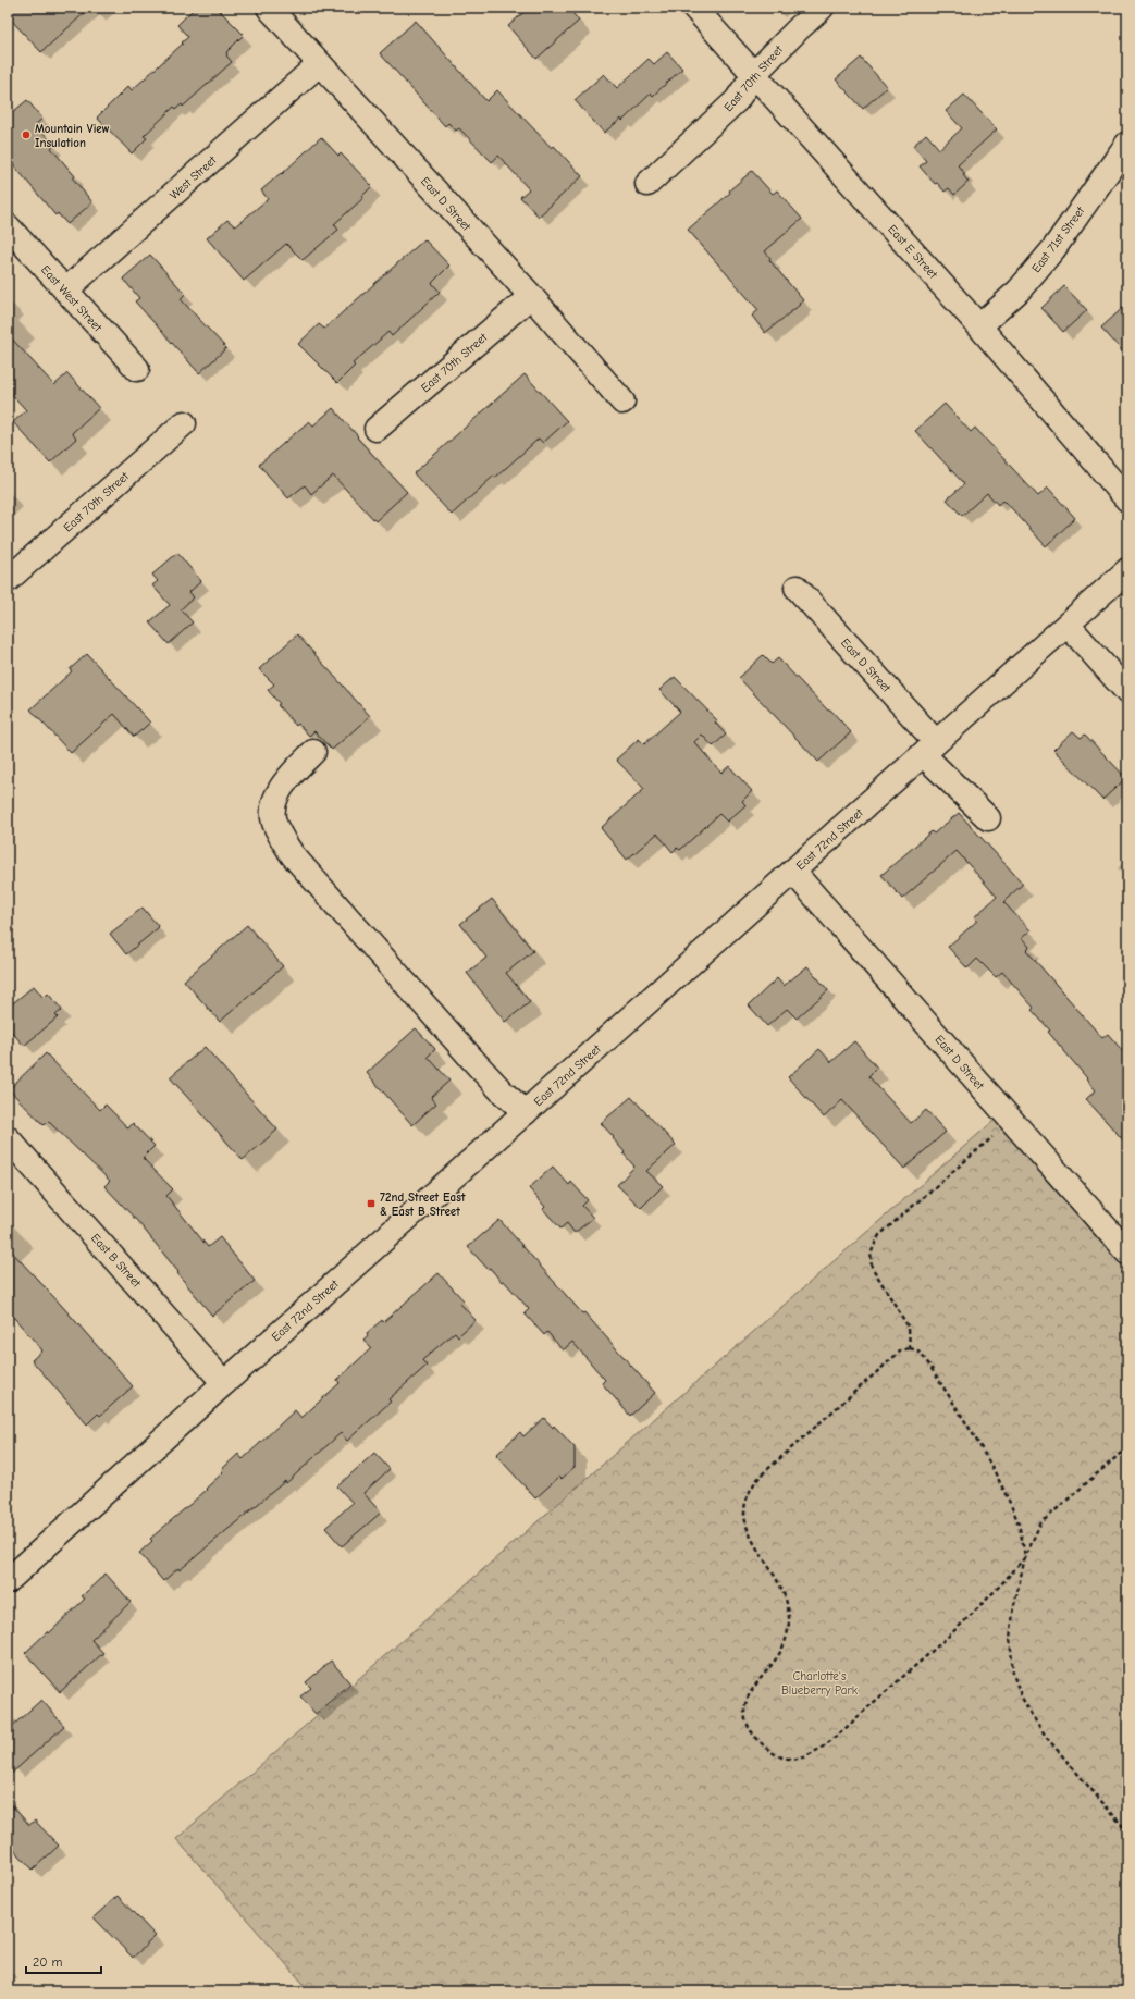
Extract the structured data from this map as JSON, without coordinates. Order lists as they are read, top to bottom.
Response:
{
  "streets": {
    "street": [
      "East 70th Street",
      "West Street",
      "East D Street",
      "East 71st Street",
      "East E Street",
      "East West Street",
      "East 72nd Street",
      "East B Street"
    ]
  },
  "crossings": [
    ["East 70th Street", "East D Street"],
    ["East 70th Street", "East E Street"],
    ["West Street", "East D Street"],
    ["West Street", "East West Street"],
    ["East D Street", "East 72nd Street"],
    ["East 71st Street", "East E Street"],
    ["East 72nd Street", "East B Street"]
  ],
  "parks": ["Charlotte's Blueberry Park"],
  "places": {
    "other": ["Mountain View Insulation"],
    "transit": ["72nd Street East & East B Street"]
  },
  "scale_bar": "20 m"
}
